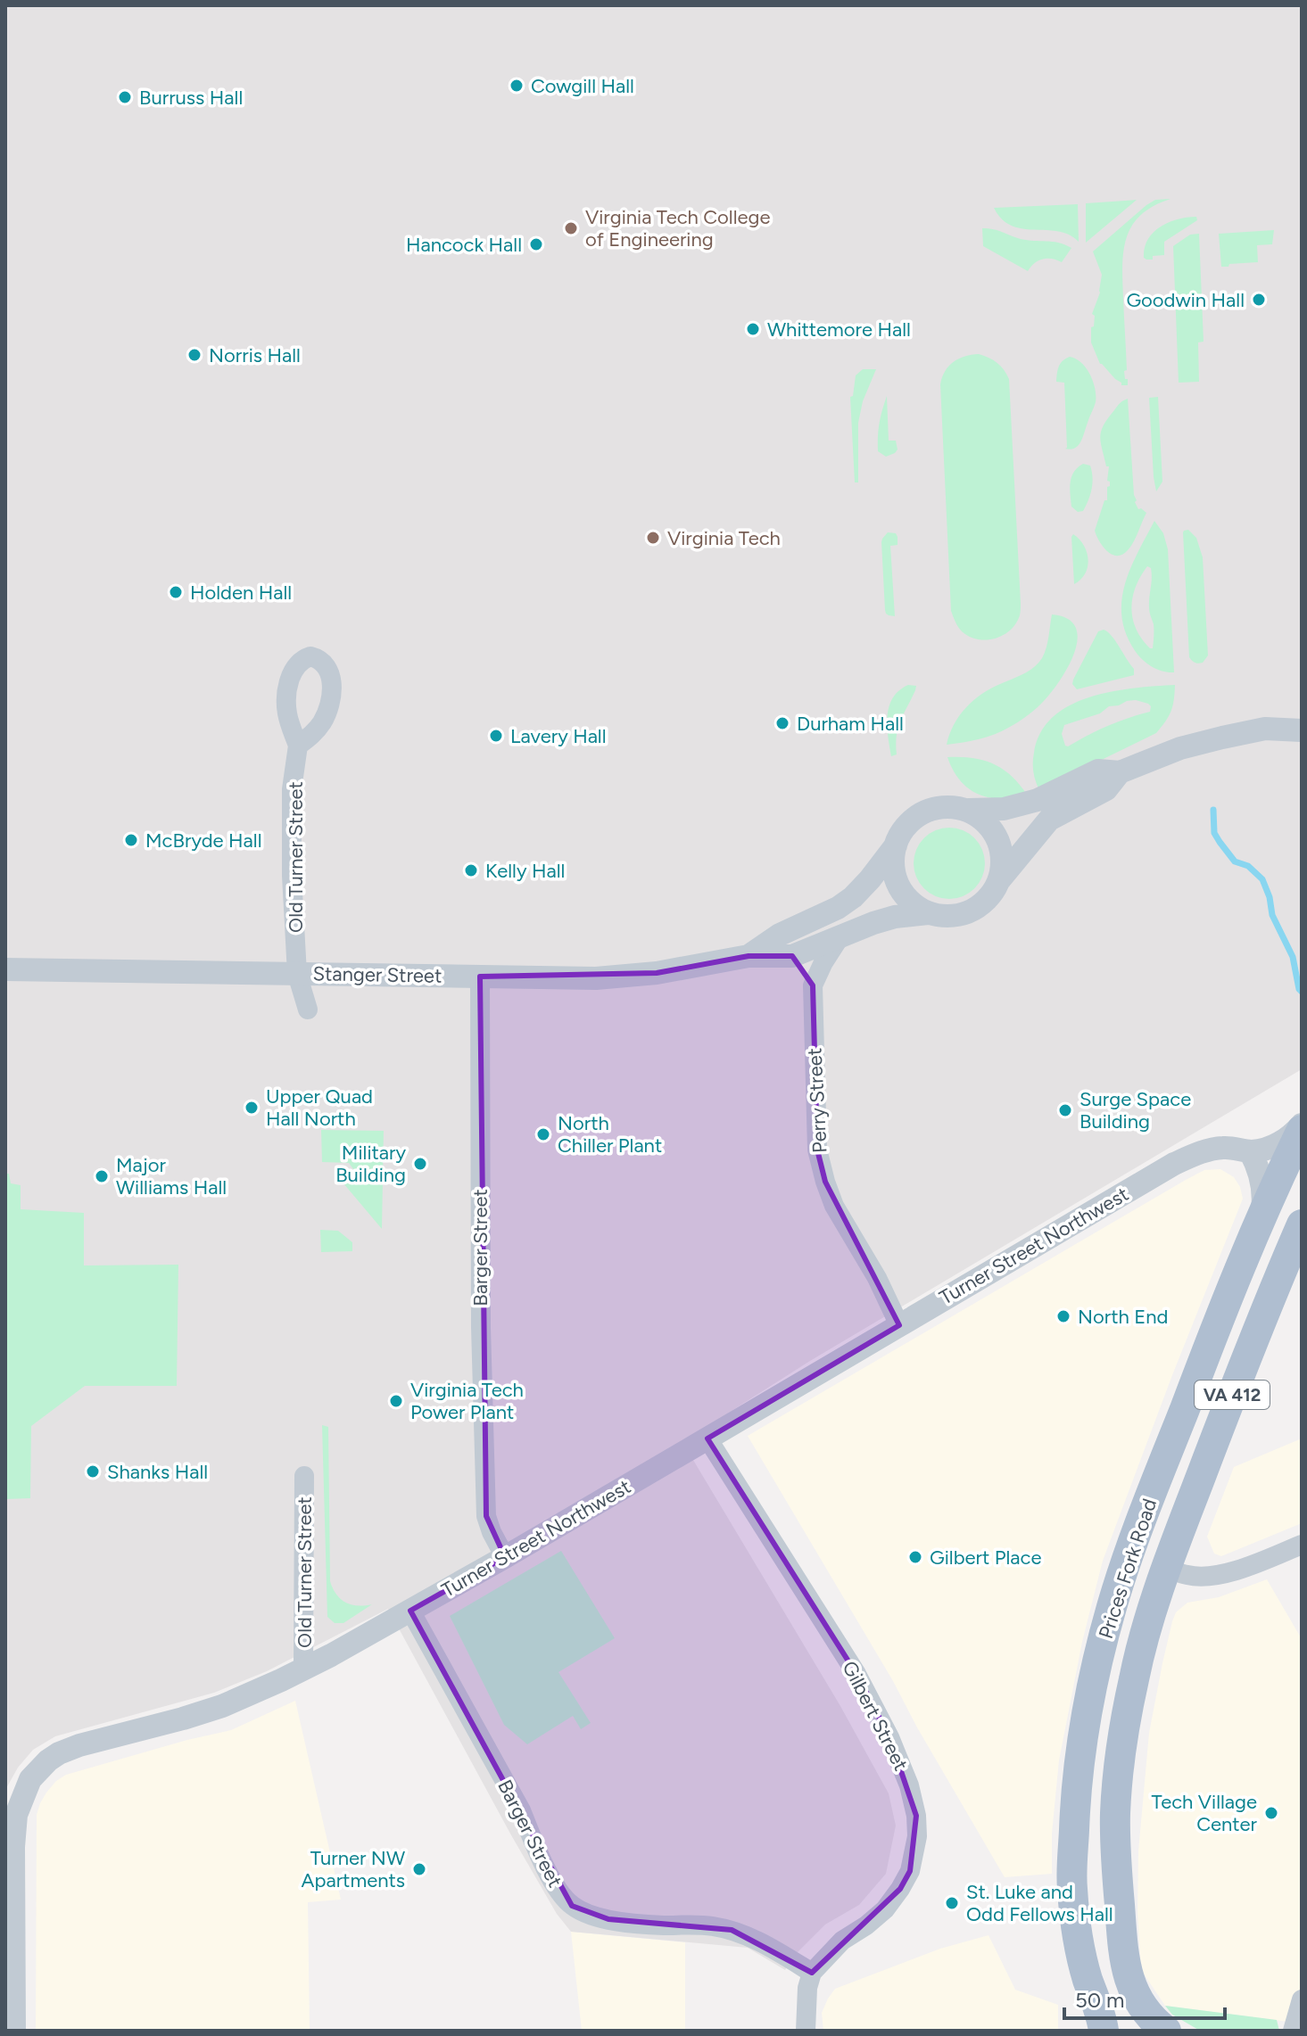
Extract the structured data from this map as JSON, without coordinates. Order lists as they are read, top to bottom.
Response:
{
  "streets": {
    "main road": ["VA 412", "Prices Fork Road"],
    "street": [
      "Old Turner Street",
      "Stanger Street",
      "Perry Street",
      "Turner Street Northwest",
      "Barger Street",
      "Gilbert Street"
    ]
  },
  "crossings": [
    ["Old Turner Street", "Stanger Street"],
    ["Old Turner Street", "Turner Street Northwest"],
    ["Stanger Street", "Perry Street"],
    ["Stanger Street", "Barger Street"],
    ["Perry Street", "Turner Street Northwest"],
    ["Turner Street Northwest", "Barger Street"],
    ["Turner Street Northwest", "Gilbert Street"],
    ["Barger Street", "Gilbert Street"]
  ],
  "places": [
    "Cowgill Hall",
    "Burruss Hall",
    "Virginia Tech College of Engineering",
    "Hancock Hall",
    "Goodwin Hall",
    "Whittemore Hall",
    "Norris Hall",
    "Virginia Tech",
    "Holden Hall",
    "Durham Hall",
    "Lavery Hall",
    "McBryde Hall",
    "Kelly Hall",
    "Upper Quad Hall North",
    "Surge Space Building",
    "North Chiller Plant",
    "Military Building",
    "Major Williams Hall",
    "North End",
    "Virginia Tech Power Plant",
    "Shanks Hall",
    "Gilbert Place",
    "Tech Village Center",
    "Turner NW Apartments",
    "St. Luke and Odd Fellows Hall"
  ],
  "scale_bar": "50 m"
}
